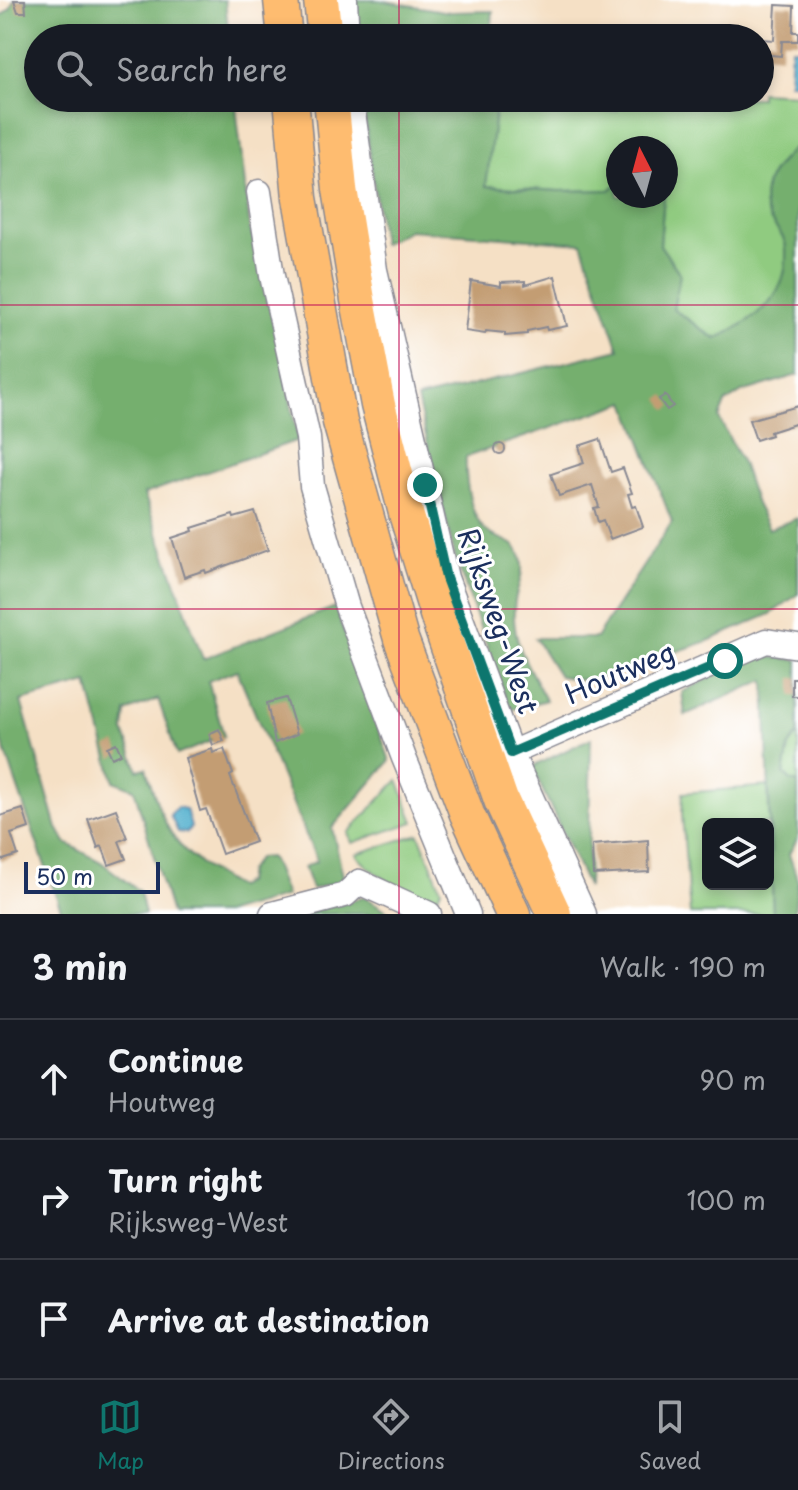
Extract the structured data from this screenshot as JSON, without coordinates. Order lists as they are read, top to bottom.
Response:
{
  "streets": {
    "street": ["Rijksweg-West", "Houtweg"]
  },
  "crossings": [
    ["Rijksweg-West", "Houtweg"]
  ],
  "scale_bar": "50 m",
  "north": "top",
  "page": {
    "search": "Search here",
    "scale": "50 m",
    "heading": ["3 min", "Walk · 190 m"],
    "list": [
      ["Continue", "Houtweg", "90 m"],
      ["Turn right", "Rijksweg-West", "100 m"],
      "Arrive at destination"
    ],
    "nav": ["Map", "Directions", "Saved"]
  }
}
